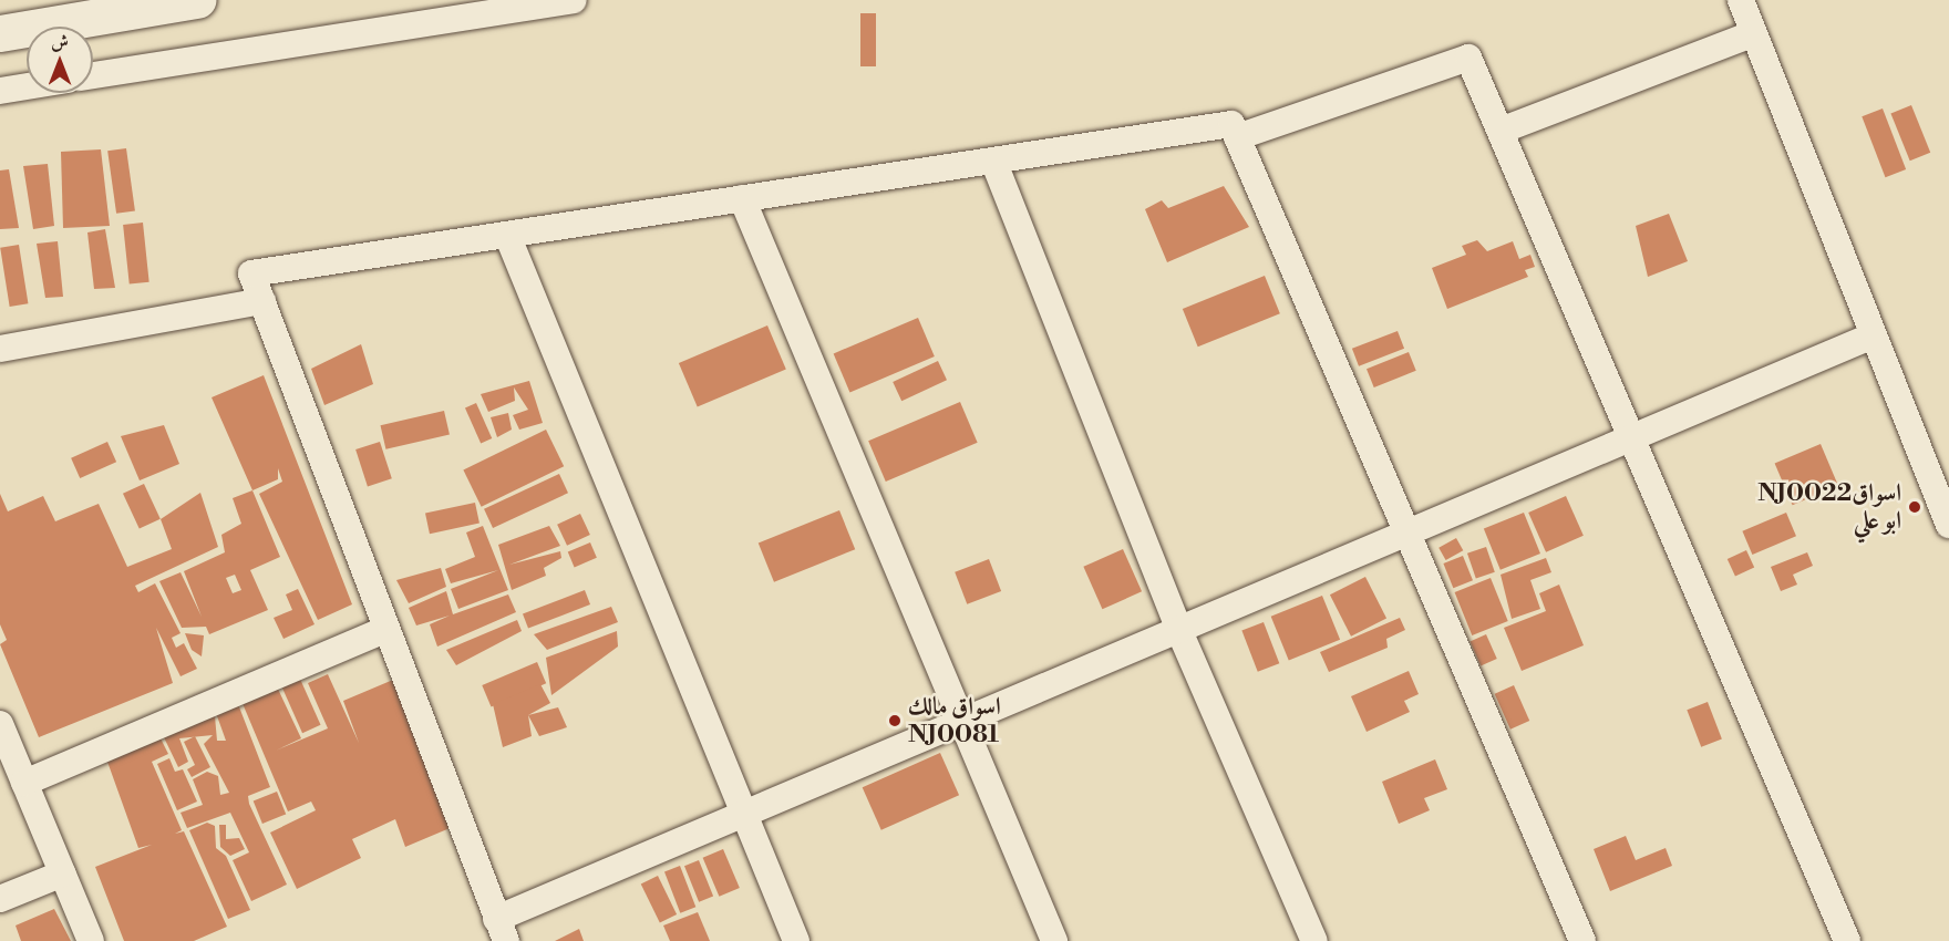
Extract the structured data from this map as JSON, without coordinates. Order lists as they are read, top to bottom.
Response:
{
  "places": ["NJ0022اسواق ابو علي", "اسواق مالك NJ0081"],
  "north": "top"
}
